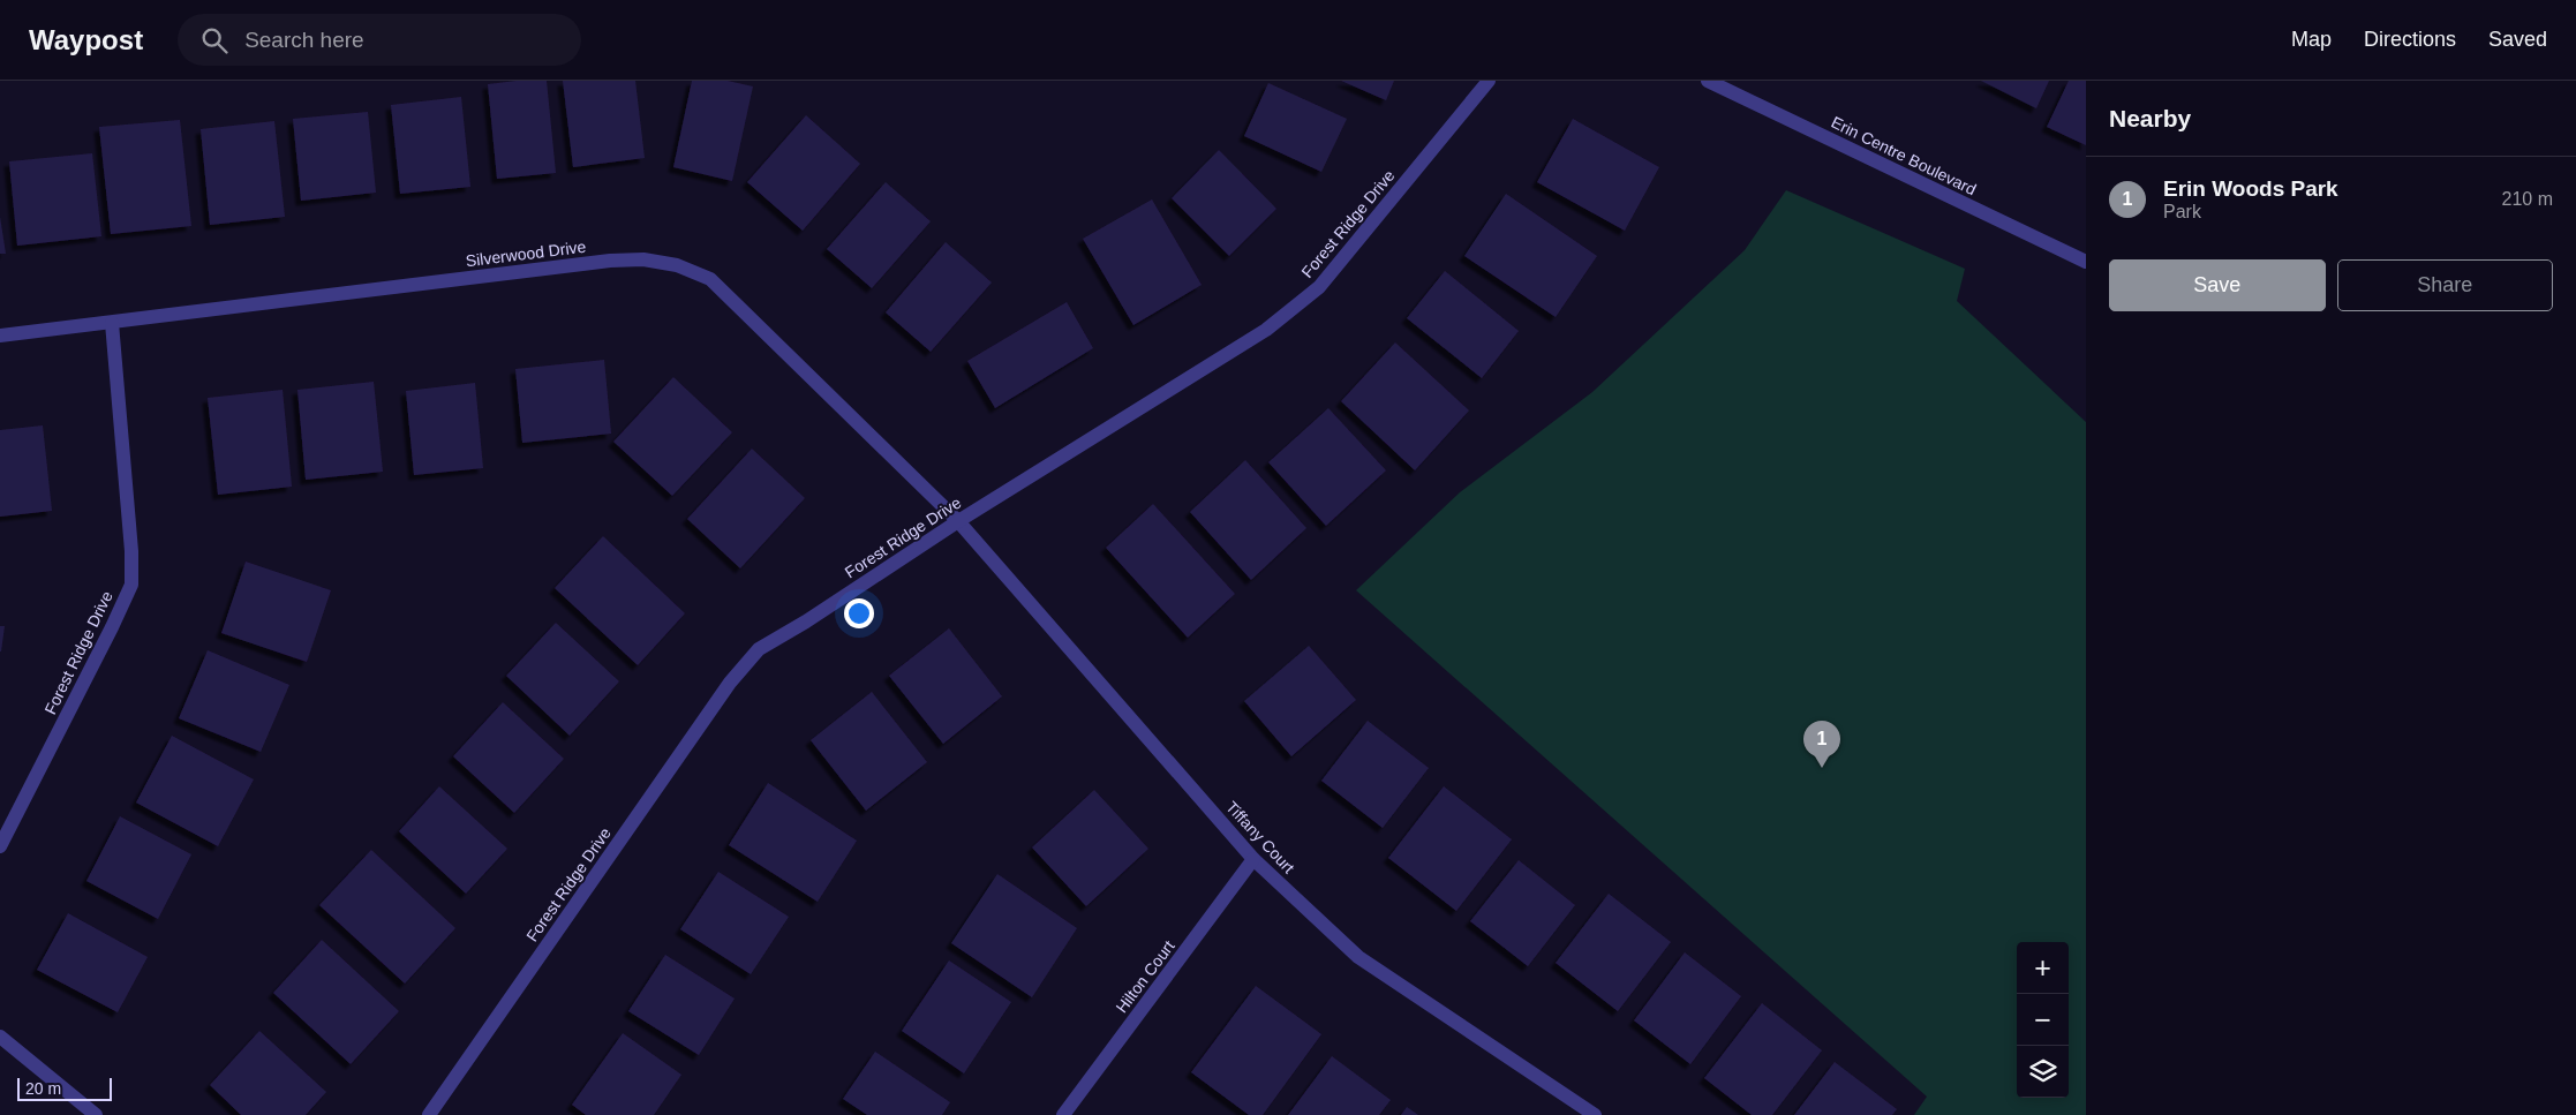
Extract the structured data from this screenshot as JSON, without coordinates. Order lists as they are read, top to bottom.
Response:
{
  "streets": {
    "street": [
      "Erin Centre Boulevard",
      "Forest Ridge Drive",
      "Silverwood Drive",
      "Tiffany Court",
      "Hilton Court"
    ]
  },
  "crossings": [
    ["Forest Ridge Drive", "Silverwood Drive"],
    ["Forest Ridge Drive", "Tiffany Court"],
    ["Silverwood Drive", "Tiffany Court"],
    ["Tiffany Court", "Hilton Court"]
  ],
  "scale_bar": "20 m",
  "page": {
    "header": "Waypost",
    "search": "Search here",
    "nav": ["Map", "Directions", "Saved"],
    "heading": "Nearby",
    "list": [
      {
        "mark": "1",
        "name": "Erin Woods Park",
        "note": "Park",
        "value": "210 m"
      }
    ],
    "buttons": ["Save", "Share"],
    "pins": "1",
    "map_buttons": ["+", "−"],
    "scale": "20 m"
  }
}
